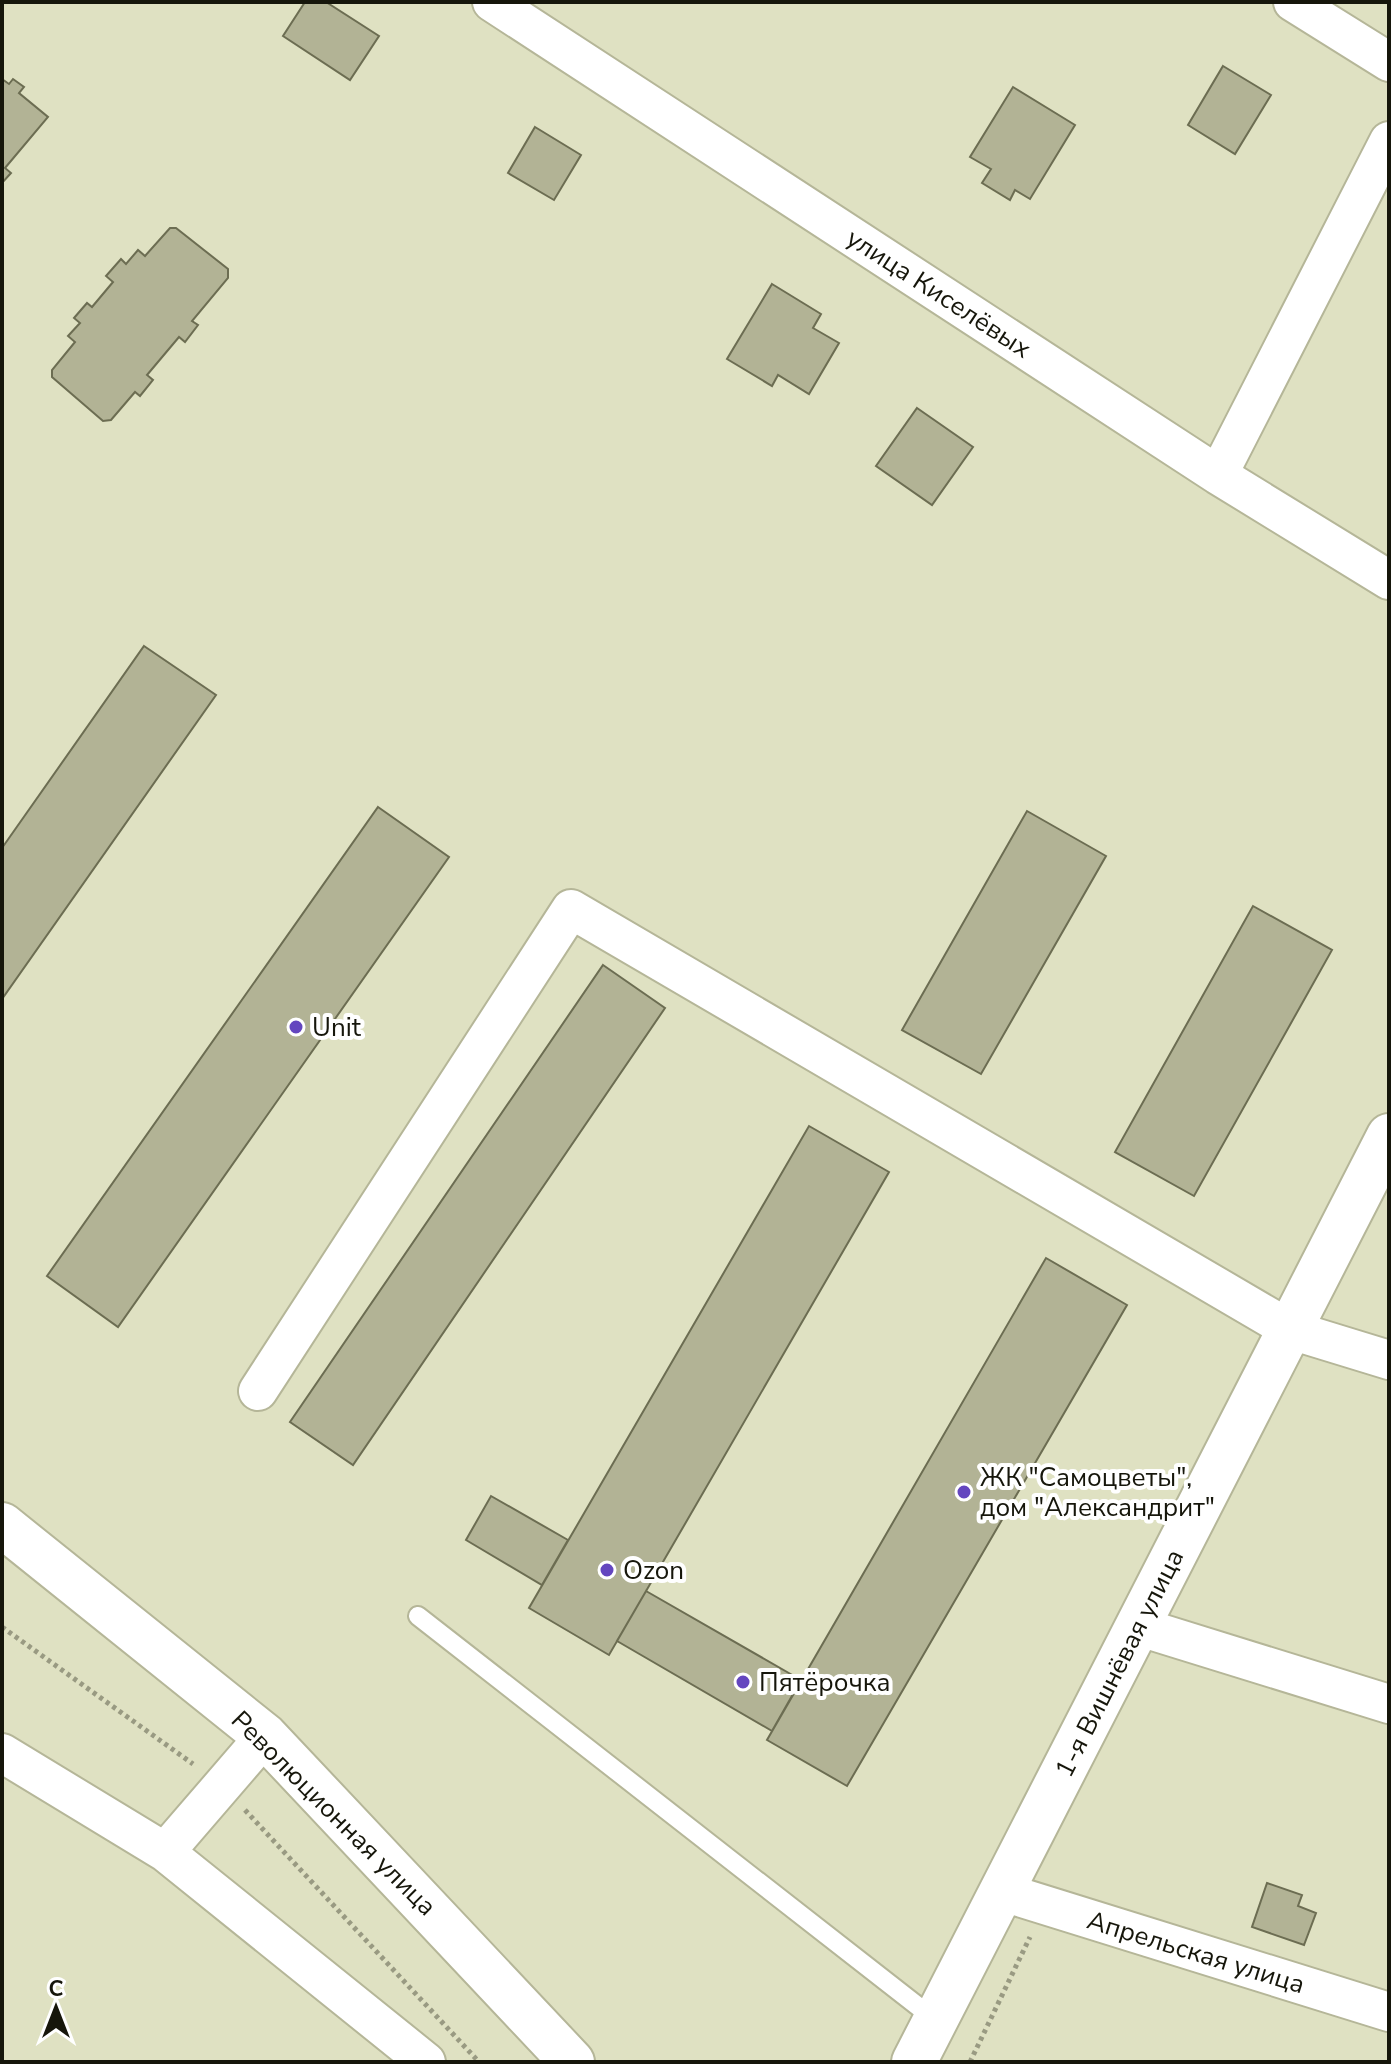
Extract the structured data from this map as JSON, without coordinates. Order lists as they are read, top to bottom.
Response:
{
  "streets": {
    "street": [
      "улица Киселёвых",
      "1-я Вишнёвая улица",
      "Революционная улица",
      "Апрельская улица"
    ]
  },
  "crossings": [
    ["1-я Вишнёвая улица", "Апрельская улица"]
  ],
  "places": [
    "Unit",
    "ЖК \"Самоцветы\", дом \"Александрит\"",
    "Ozon",
    "Пятёрочка"
  ],
  "north": "top"
}
